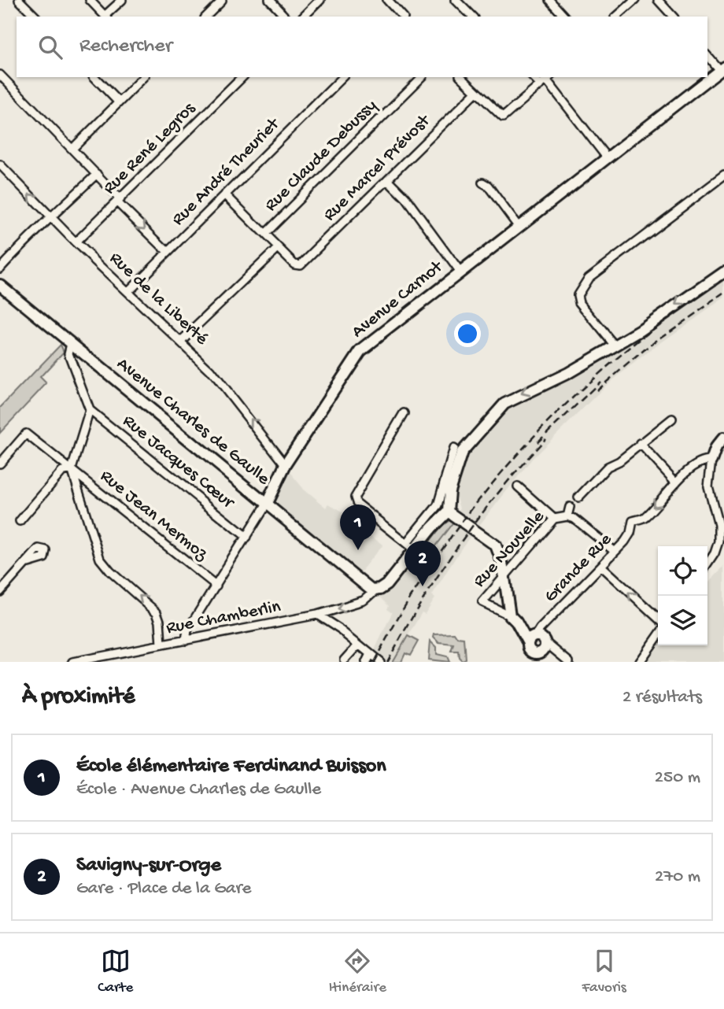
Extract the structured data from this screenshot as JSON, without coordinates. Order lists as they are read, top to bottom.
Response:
{
  "streets": {
    "street": [
      "Rue René Legros",
      "Rue Claude Debussy",
      "Rue Marcel Prévost",
      "Rue André Theuriet",
      "Rue de la Liberté",
      "Avenue Carnot",
      "Avenue Charles de Gaulle",
      "Rue Jacques Cœur",
      "Rue Jean Mermoz",
      "Rue Nouvelle",
      "Grande Rue",
      "Rue Chamberlin"
    ]
  },
  "crossings": [
    ["Rue René Legros", "Rue de la Liberté"],
    ["Rue André Theuriet", "Rue de la Liberté"],
    ["Rue de la Liberté", "Avenue Carnot"],
    ["Avenue Carnot", "Avenue Charles de Gaulle"],
    ["Avenue Carnot", "Rue Jacques Cœur"],
    ["Avenue Carnot", "Rue Jean Mermoz"],
    ["Avenue Carnot", "Rue Chamberlin"],
    ["Avenue Charles de Gaulle", "Rue Chamberlin"]
  ],
  "one_way": ["Rue de la Liberté"],
  "page": {
    "search": "Rechercher",
    "pins": ["1", "2"],
    "heading": ["À proximité", "2 résultats"],
    "list": [
      {
        "mark": "1",
        "name": "École élémentaire Ferdinand Buisson",
        "note": "École · Avenue Charles de Gaulle",
        "value": "250 m"
      },
      {
        "mark": "2",
        "name": "Savigny-sur-Orge",
        "note": "Gare · Place de la Gare",
        "value": "270 m"
      }
    ],
    "nav": ["Carte", "Itinéraire", "Favoris"]
  }
}
